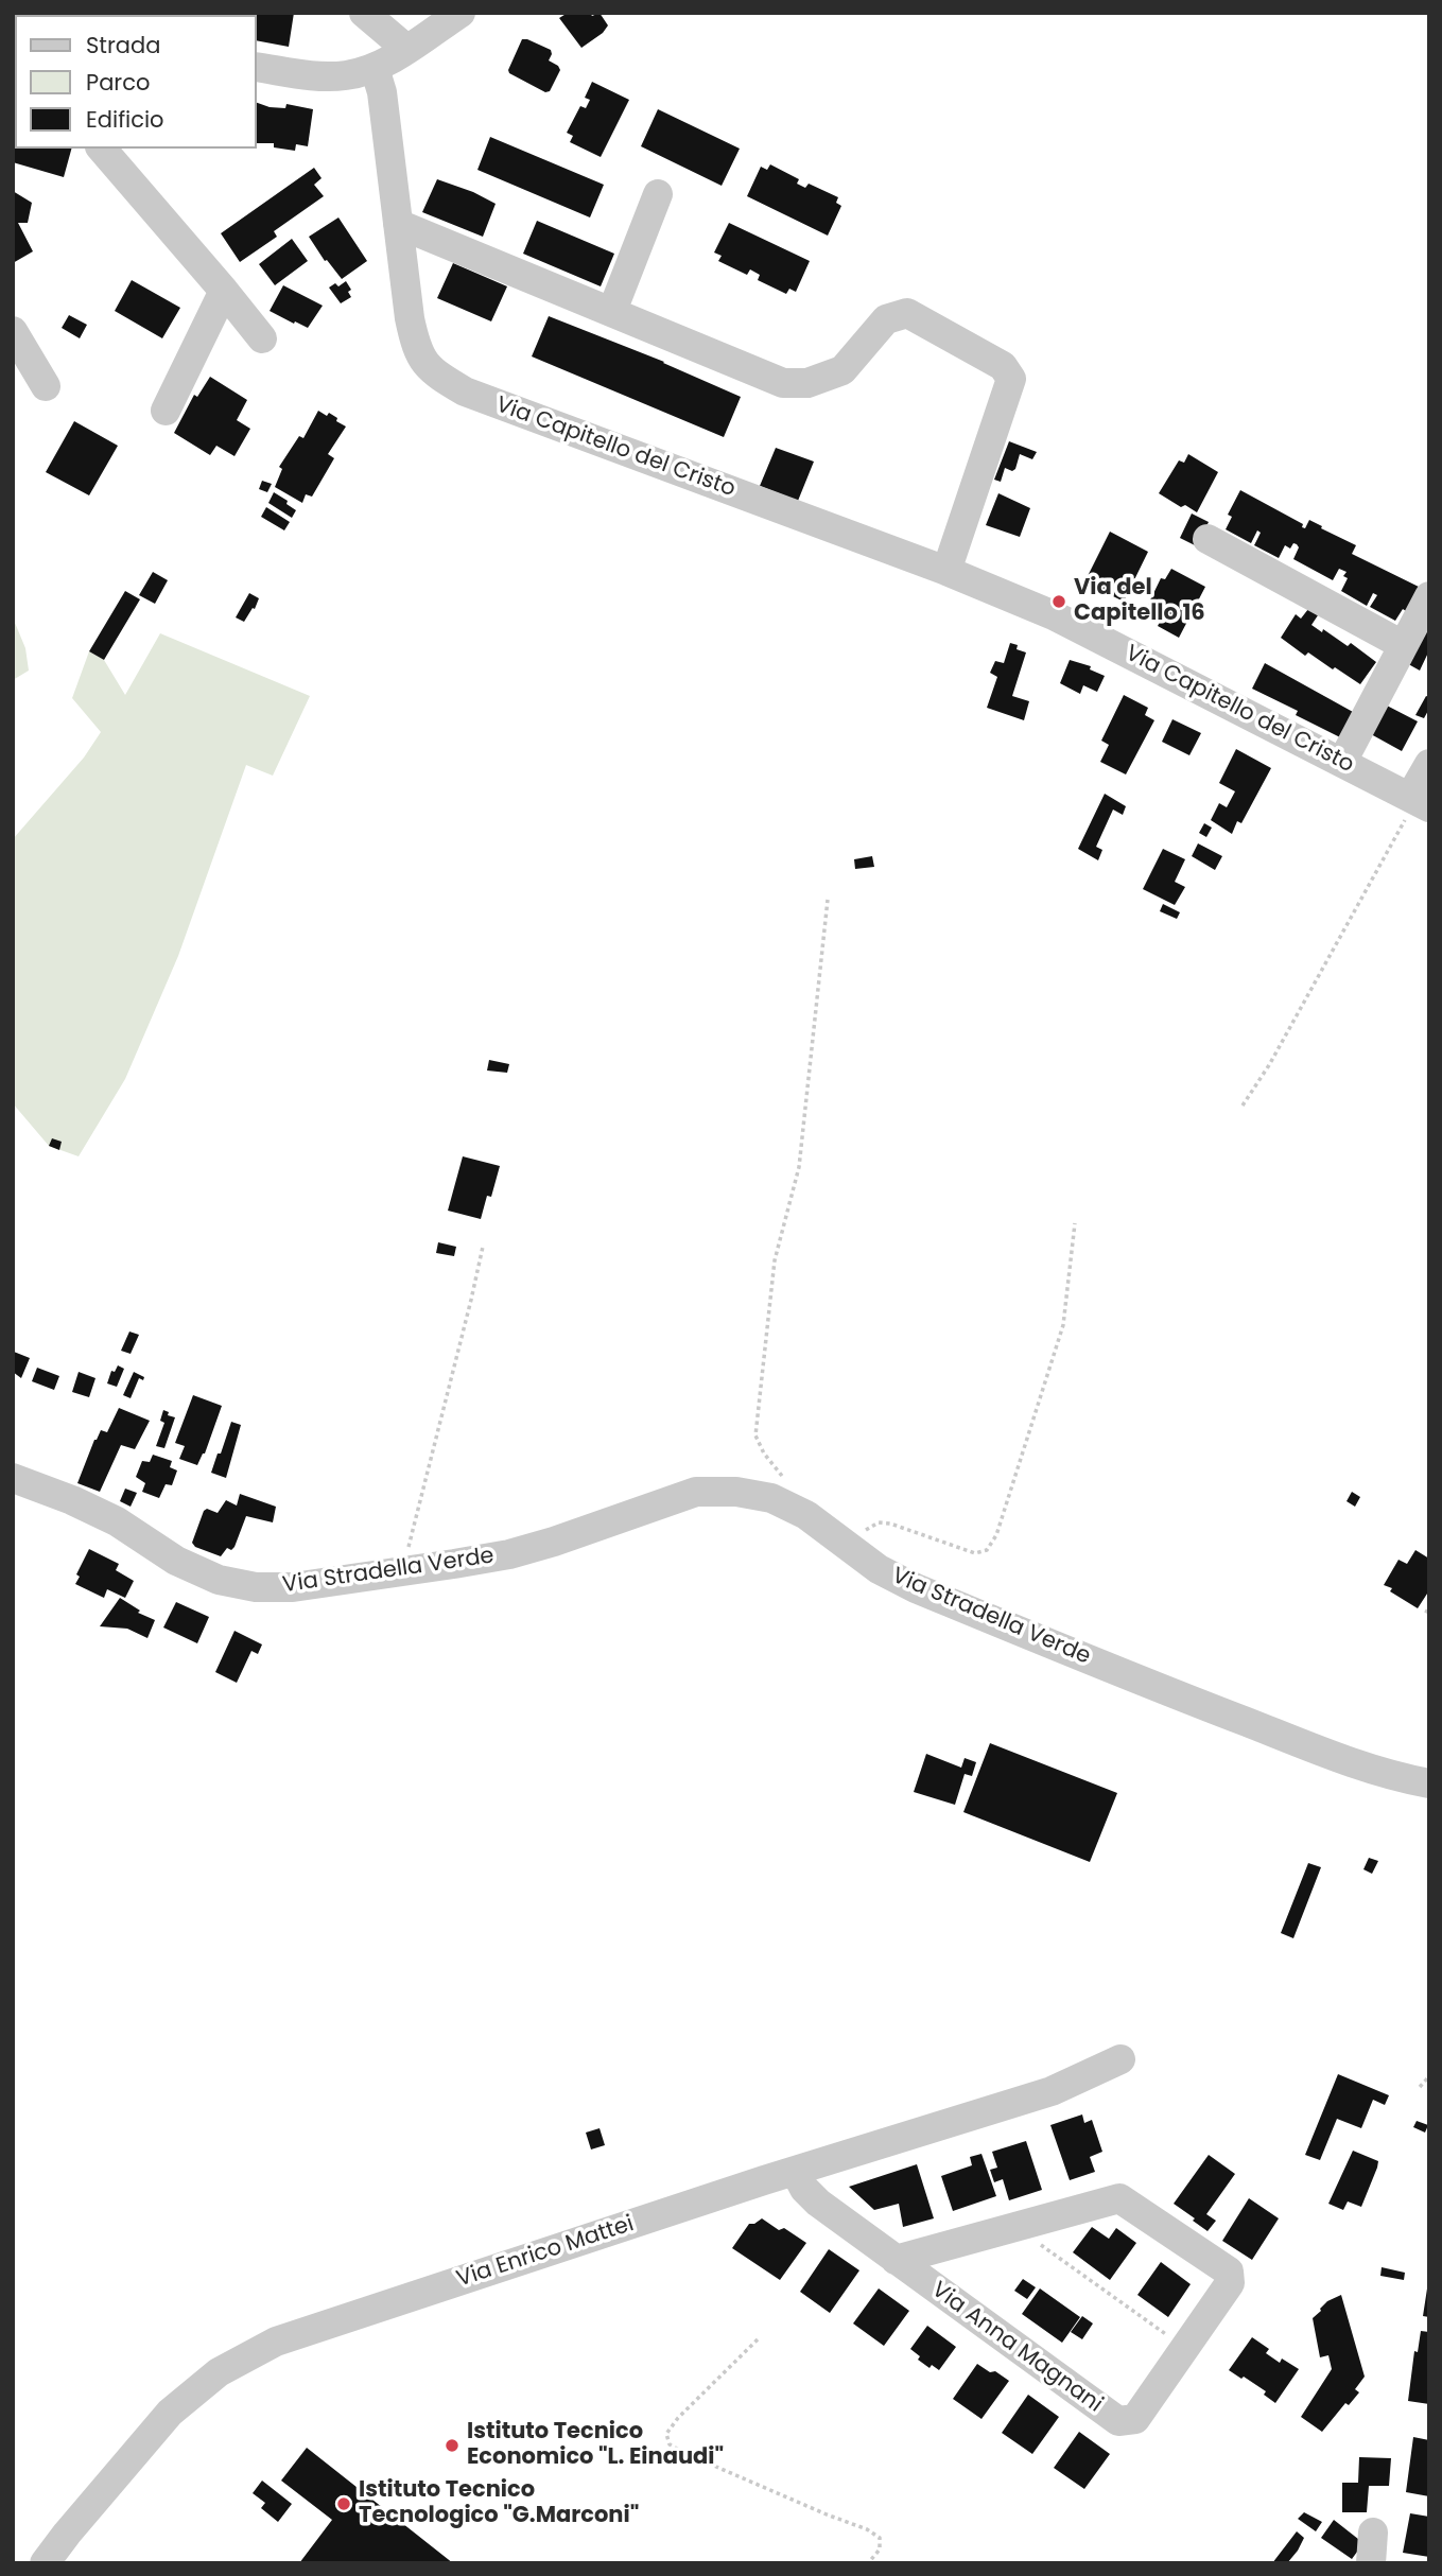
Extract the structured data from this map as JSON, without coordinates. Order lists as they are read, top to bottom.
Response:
{
  "streets": {
    "street": [
      "Via Capitello del Cristo",
      "Via Stradella Verde",
      "Via Enrico Mattei",
      "Via Anna Magnani"
    ]
  },
  "crossings": [
    ["Via Enrico Mattei", "Via Anna Magnani"]
  ],
  "places": ["Via del Capitello 16", "Istituto Tecnico Economico \"L. Einaudi\"", "Istituto Tecnico Tecnologico \"G.Marconi\""],
  "legend": ["Strada", "Parco", "Edificio"]
}
